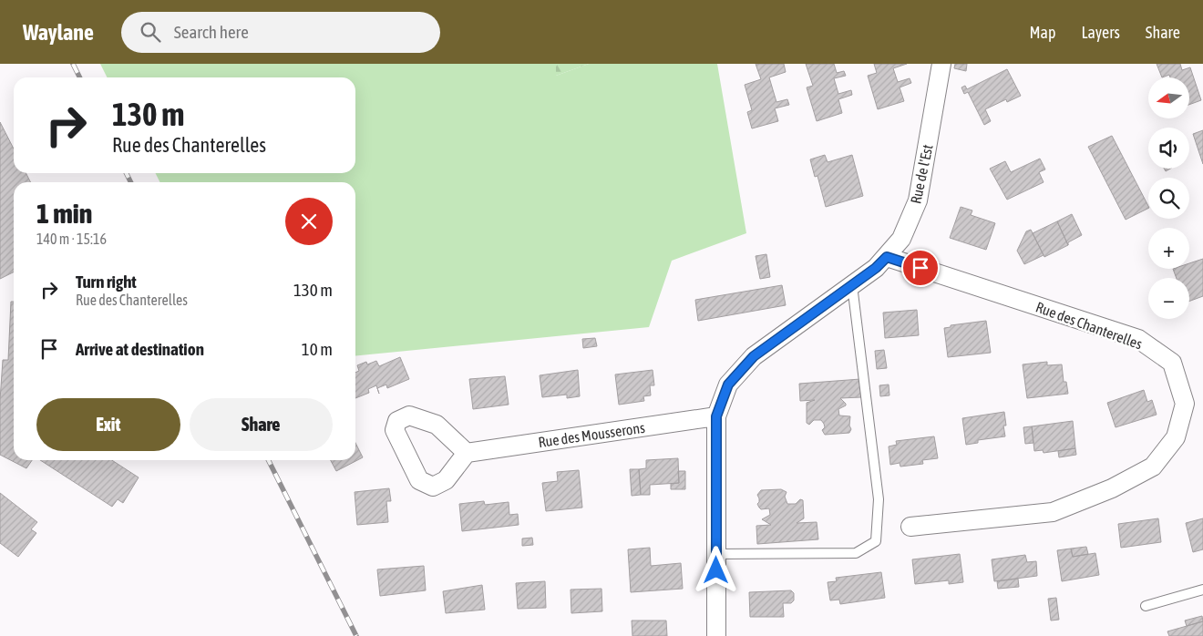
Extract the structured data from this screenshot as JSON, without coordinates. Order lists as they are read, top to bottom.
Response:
{
  "streets": {
    "street": ["Rue de l'Est", "Rue des Chanterelles", "Rue des Mousserons"]
  },
  "crossings": [
    ["Rue de l'Est", "Rue des Chanterelles"],
    ["Rue de l'Est", "Rue des Mousserons"]
  ],
  "north": "left",
  "page": {
    "header": "Waylane",
    "search": "Search here",
    "nav": ["Map", "Layers", "Share"],
    "map_buttons": ["+", "−"],
    "turn": ["130 m", "Rue des Chanterelles"],
    "heading": ["1 min", "140 m · 15:16"],
    "list": [
      {
        "name": "Turn right",
        "note": "Rue des Chanterelles",
        "value": "130 m"
      },
      {
        "name": "Arrive at destination",
        "value": "10 m"
      }
    ],
    "buttons": ["Exit", "Share"]
  }
}
